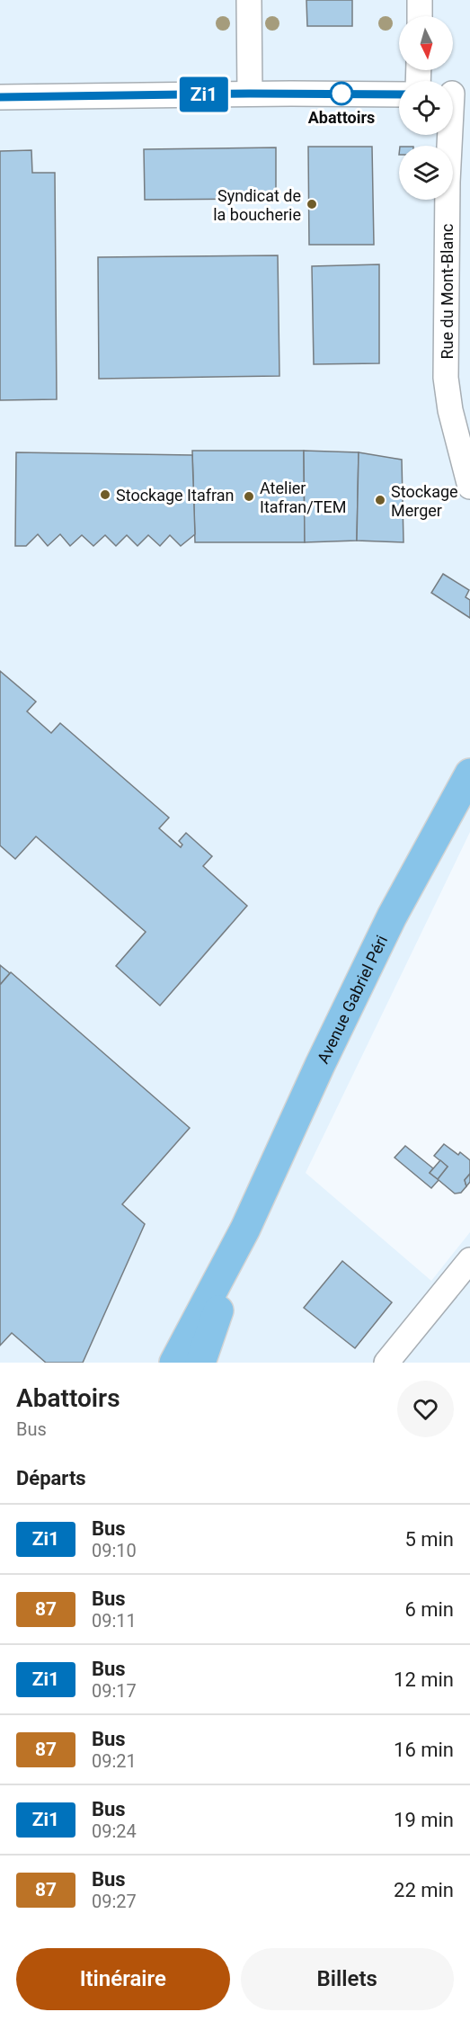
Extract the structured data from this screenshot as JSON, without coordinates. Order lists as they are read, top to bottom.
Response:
{
  "streets": {
    "main road": ["Avenue Gabriel Péri"],
    "street": ["Rue du Mont-Blanc"]
  },
  "places": [
    "Abattoirs",
    "Syndicat de la boucherie",
    "Stockage Itafran",
    "Atelier Itafran/TEM",
    "Stockage Merger"
  ],
  "lines": ["bus line Zi1"],
  "north": "bottom",
  "page": {
    "on_map": "Zi1",
    "heading": [
      ["Abattoirs", "Bus"],
      "Départs"
    ],
    "list": [
      {
        "mark": "Zi1",
        "name": "Bus",
        "note": "09:10",
        "value": "5 min"
      },
      {
        "mark": "87",
        "name": "Bus",
        "note": "09:11",
        "value": "6 min"
      },
      {
        "mark": "Zi1",
        "name": "Bus",
        "note": "09:17",
        "value": "12 min"
      },
      {
        "mark": "87",
        "name": "Bus",
        "note": "09:21",
        "value": "16 min"
      },
      {
        "mark": "Zi1",
        "name": "Bus",
        "note": "09:24",
        "value": "19 min"
      },
      {
        "mark": "87",
        "name": "Bus",
        "note": "09:27",
        "value": "22 min"
      }
    ],
    "buttons": ["Itinéraire", "Billets"]
  }
}
